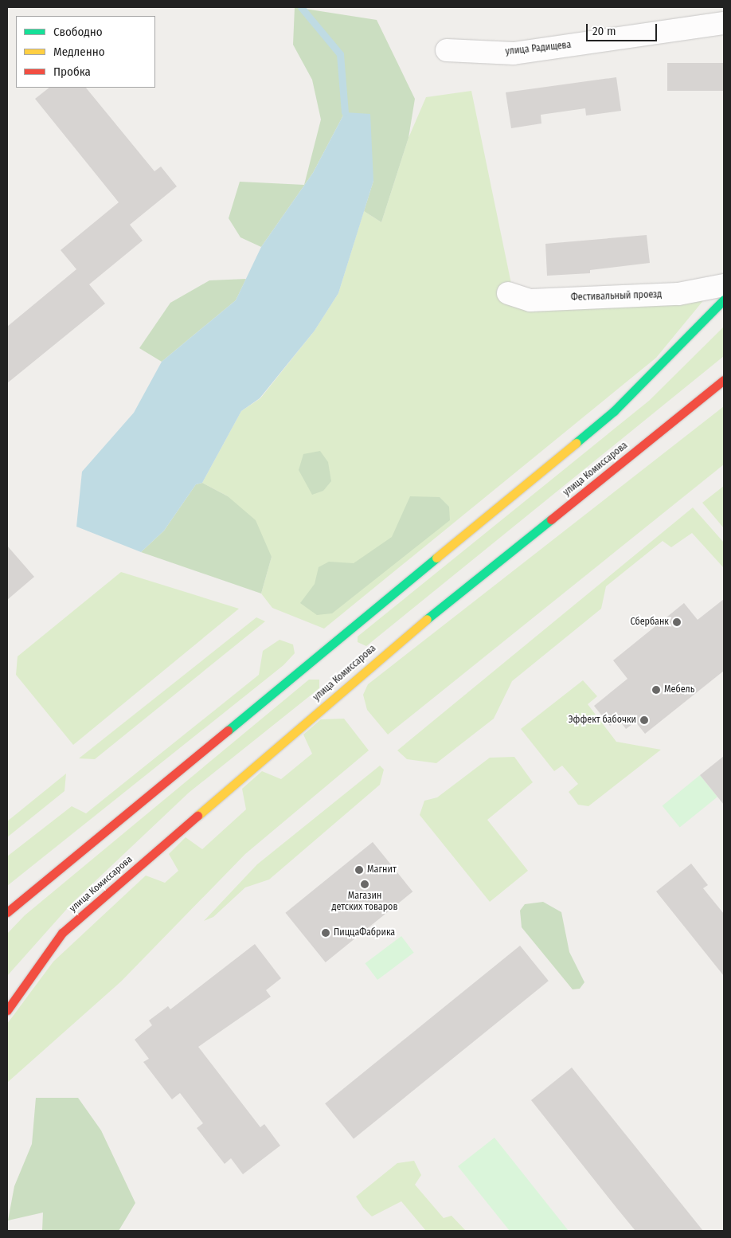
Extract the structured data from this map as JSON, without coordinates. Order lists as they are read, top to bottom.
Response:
{
  "streets": {
    "main road": ["улица Комиссарова"],
    "street": ["улица Радищева", "Фестивальный проезд"]
  },
  "places": [
    "Сбербанк",
    "Мебель",
    "Эффект бабочки",
    "Магнит",
    "Магазин детских товаров",
    "ПиццаФабрика"
  ],
  "legend": ["Свободно", "Медленно", "Пробка"],
  "scale_bar": "20 m"
}
